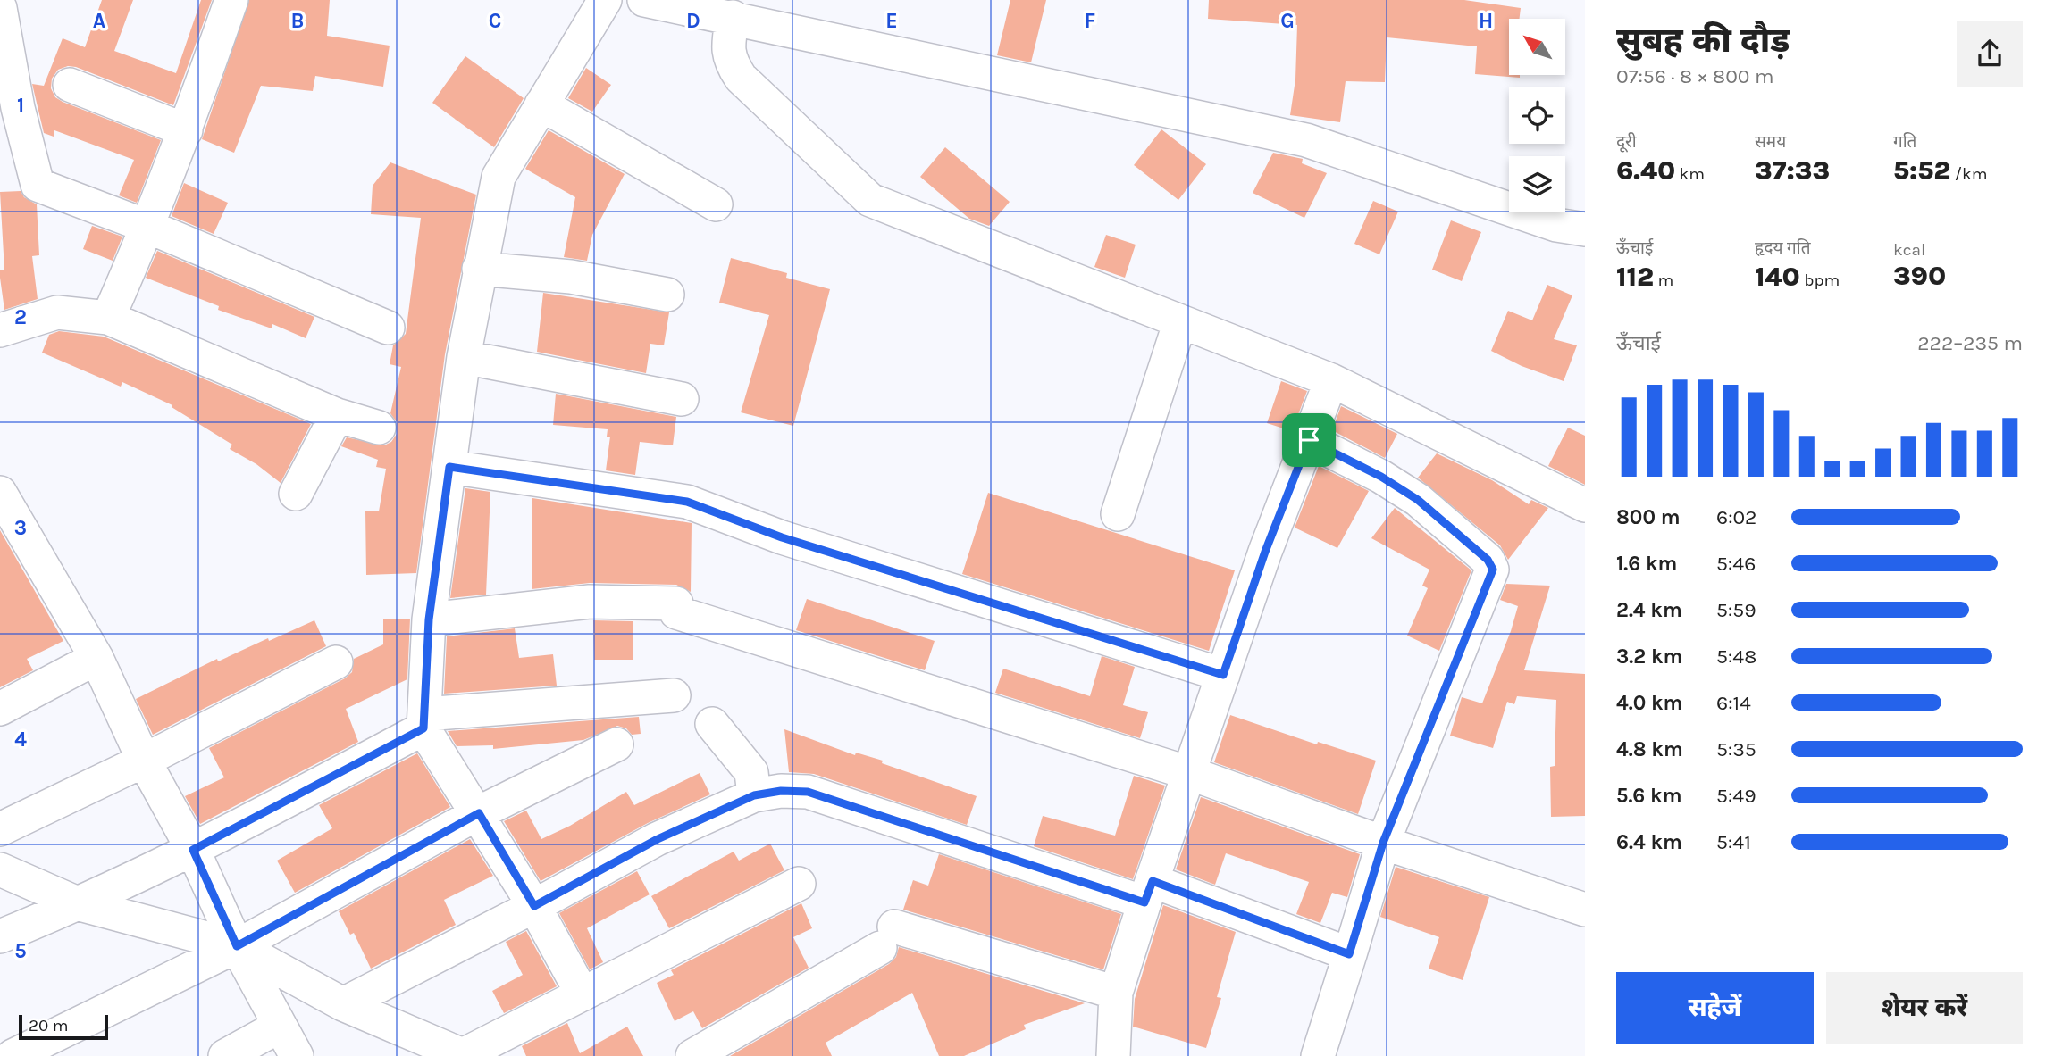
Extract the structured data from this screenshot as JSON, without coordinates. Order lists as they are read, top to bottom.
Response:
{
  "scale_bar": "20 m",
  "north": "top left",
  "page": {
    "heading": ["सुबह की दौड़", "07:56 · 8 × 800 m"],
    "stats": [
      ["दूरी", "6.40 km"],
      ["समय", "37:33"],
      ["गति", "5:52 /km"],
      ["ऊँचाई", "112 m"],
      ["हृदय गति", "140 bpm"],
      ["kcal", "390"]
    ],
    "chart": ["ऊँचाई", "222–235 m"],
    "list": [
      {
        "name": "800 m",
        "note": "6:02"
      },
      {
        "name": "1.6 km",
        "note": "5:46"
      },
      {
        "name": "2.4 km",
        "note": "5:59"
      },
      {
        "name": "3.2 km",
        "note": "5:48"
      },
      {
        "name": "4.0 km",
        "note": "6:14"
      },
      {
        "name": "4.8 km",
        "note": "5:35"
      },
      {
        "name": "5.6 km",
        "note": "5:49"
      },
      {
        "name": "6.4 km",
        "note": "5:41"
      }
    ],
    "buttons": ["सहेजें", "शेयर करें"],
    "scale": "20 m"
  },
  "grid": {
    "columns": [
      "A",
      "B",
      "C",
      "D",
      "E",
      "F",
      "G",
      "H"
    ],
    "rows": [
      "1",
      "2",
      "3",
      "4",
      "5"
    ]
  }
}
